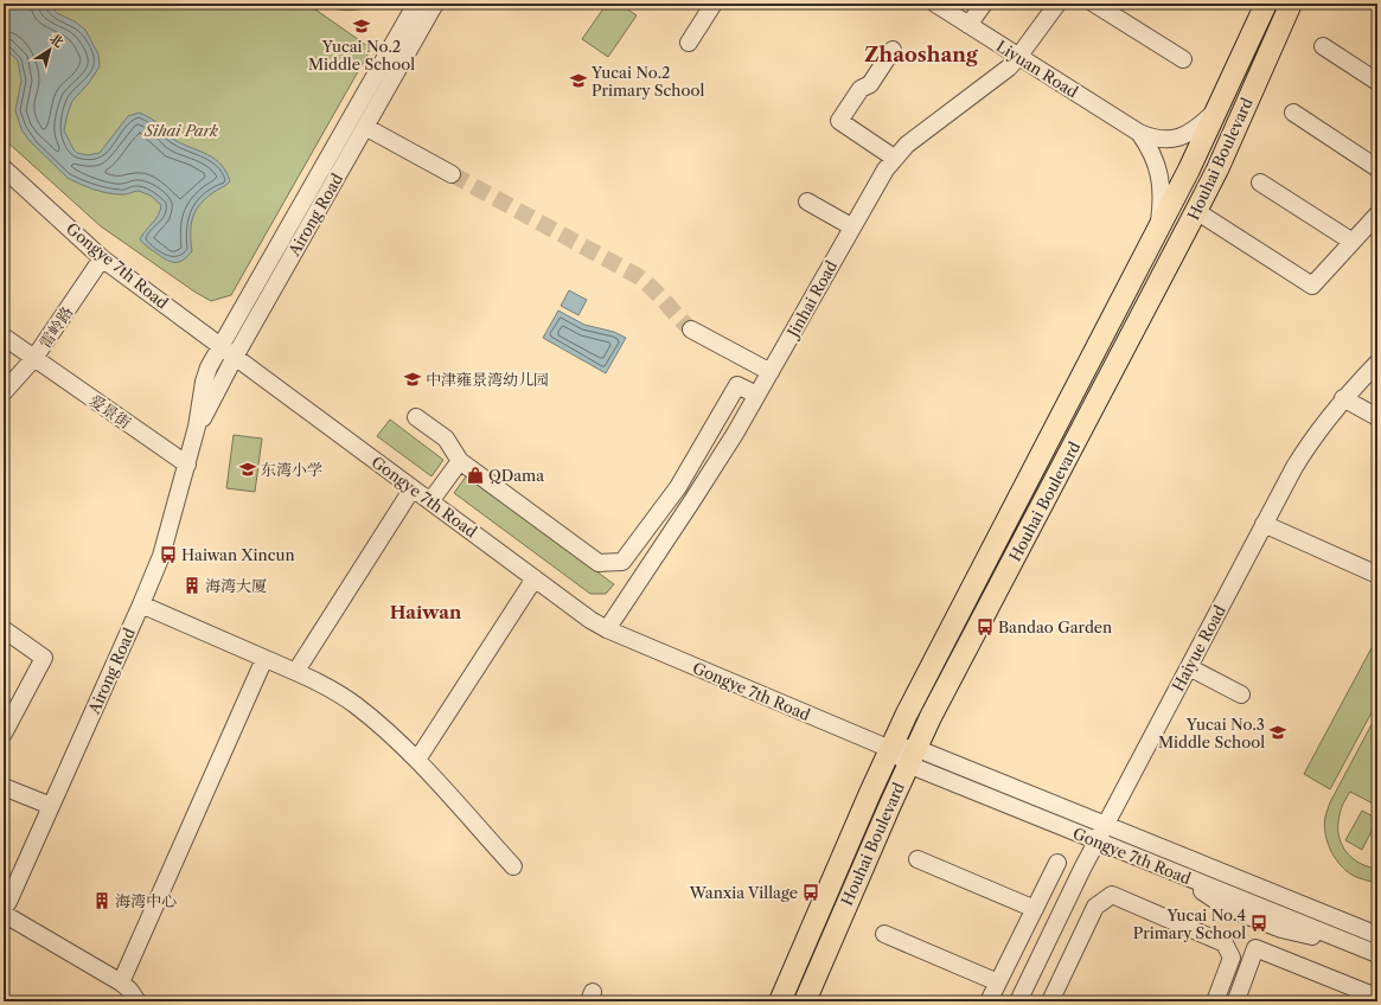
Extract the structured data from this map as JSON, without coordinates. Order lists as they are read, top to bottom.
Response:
{
  "streets": {
    "main road": ["Houhai Boulevard"],
    "street": [
      "Liyuan Road",
      "Airong Road",
      "Gongye 7th Road",
      "Jinhai Road",
      "雷岭路",
      "爱景街",
      "Haiyue Road"
    ]
  },
  "crossings": [
    ["Liyuan Road", "Houhai Boulevard"],
    ["Liyuan Road", "Jinhai Road"],
    ["Houhai Boulevard", "Gongye 7th Road"],
    ["Airong Road", "Gongye 7th Road"],
    ["Airong Road", "爱景街"],
    ["Gongye 7th Road", "Jinhai Road"],
    ["Gongye 7th Road", "雷岭路"],
    ["Gongye 7th Road", "Haiyue Road"],
    ["雷岭路", "爱景街"]
  ],
  "districts": ["Zhaoshang", "Haiwan"],
  "parks": ["Sihai Park"],
  "places": {
    "school or university": [
      "Yucai No.2 Middle School",
      "Yucai No.2 Primary School",
      "中津雍景湾幼儿园",
      "东湾小学",
      "Yucai No.3 Middle School"
    ],
    "shop": ["QDama"],
    "bus stop": [
      "Haiwan Xincun",
      "Bandao Garden",
      "Wanxia Village",
      "Yucai No.4 Primary School"
    ],
    "building": ["海湾大厦", "海湾中心"]
  },
  "north": "top right"
}
